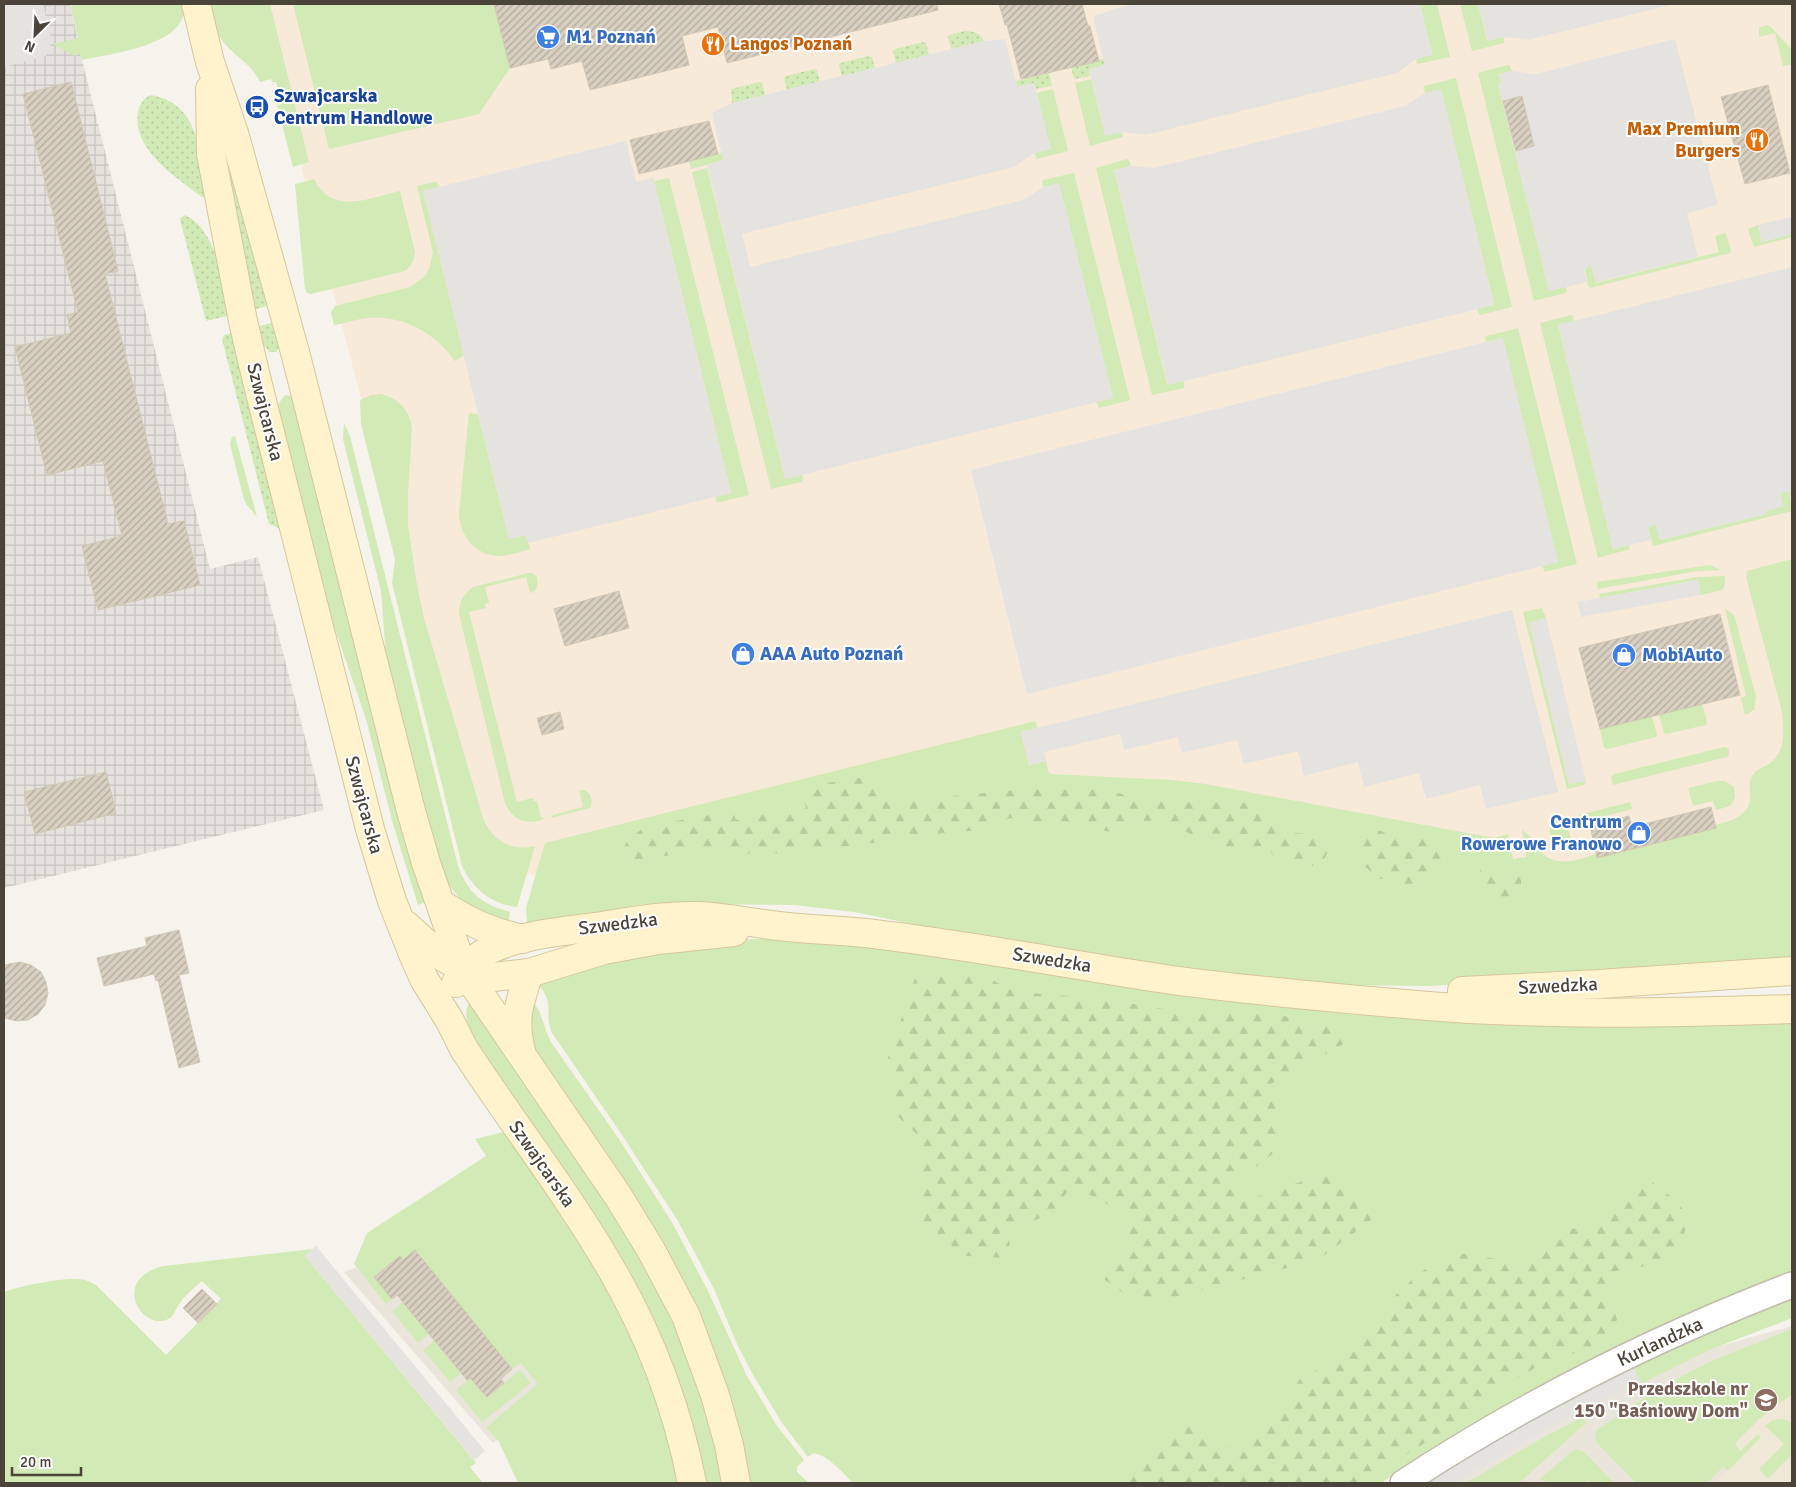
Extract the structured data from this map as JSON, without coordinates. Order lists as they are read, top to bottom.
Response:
{
  "streets": {
    "street": ["Szwajcarska", "Szwedzka", "Kurlandzka"]
  },
  "crossings": [
    ["Szwajcarska", "Szwedzka"]
  ],
  "places": {
    "supermarket": ["M1 Poznań"],
    "restaurant": ["Langos Poznań", "Max Premium Burgers"],
    "bus stop": ["Szwajcarska Centrum Handlowe"],
    "shop": ["AAA Auto Poznań", "MobiAuto", "Centrum Rowerowe Franowo"],
    "school or university": ["Przedszkole nr 150 \"Baśniowy Dom\""]
  },
  "scale_bar": "20 m",
  "north": "bottom left"
}
